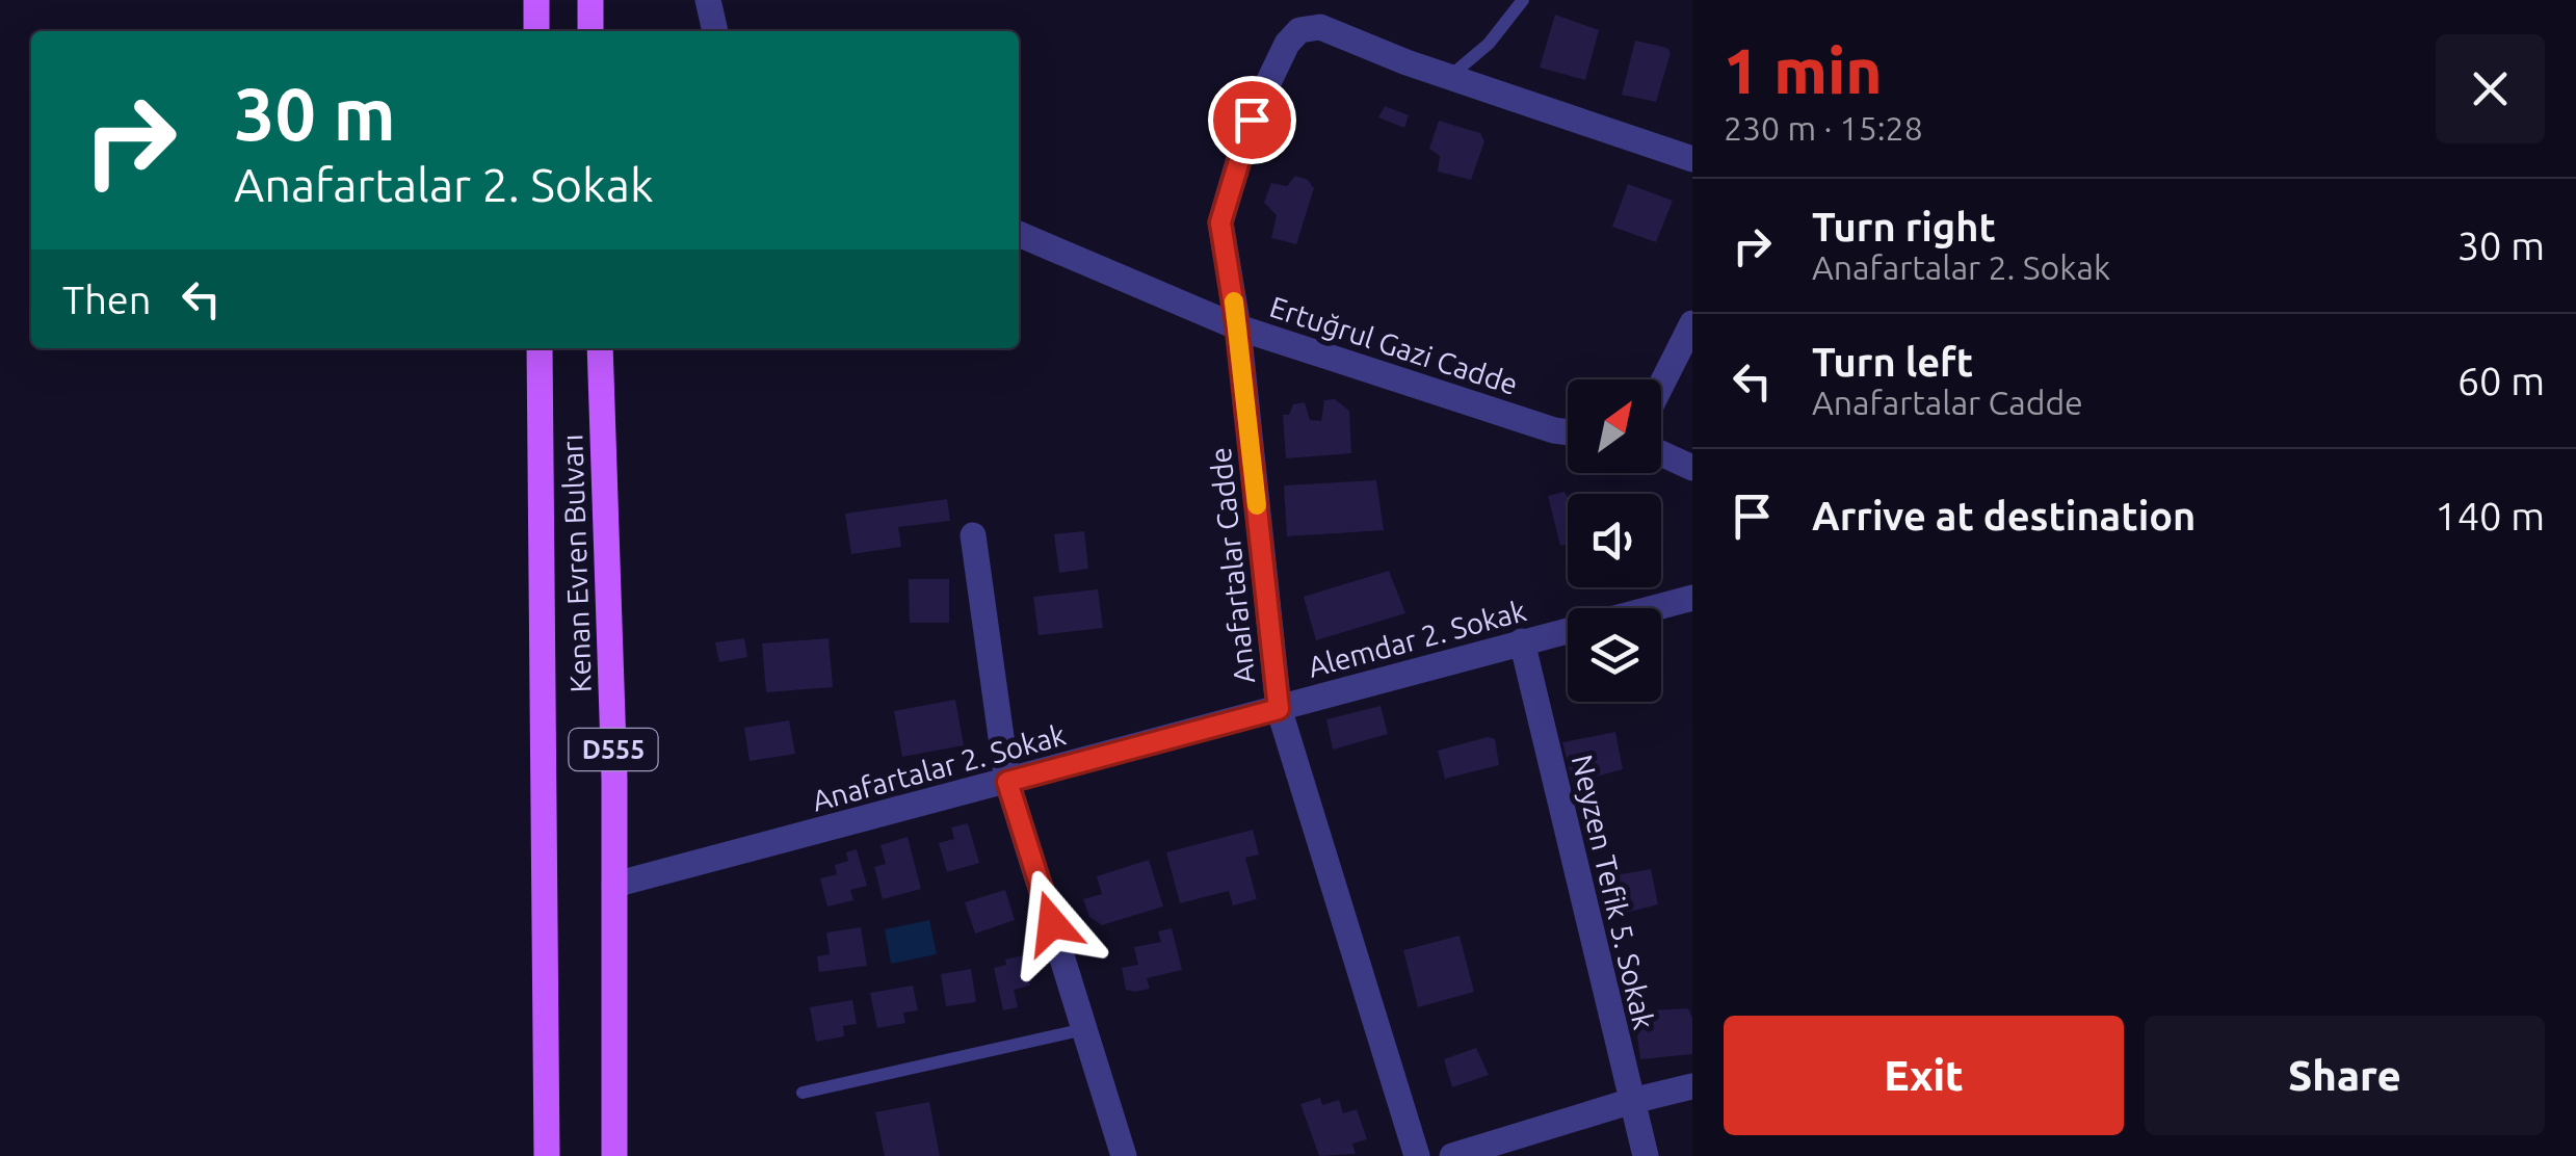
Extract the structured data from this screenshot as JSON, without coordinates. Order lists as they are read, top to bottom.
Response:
{
  "streets": {
    "main road": ["Kenan Evren Bulvarı", "D555"],
    "street": [
      "Ertuğrul Gazi Cadde",
      "Anafartalar Cadde",
      "Alemdar 2. Sokak",
      "Anafartalar 2. Sokak",
      "Neyzen Tefik 5. Sokak"
    ]
  },
  "crossings": [
    ["Ertuğrul Gazi Cadde", "Anafartalar Cadde"],
    ["Kenan Evren Bulvarı", "Anafartalar 2. Sokak"],
    ["Anafartalar Cadde", "Alemdar 2. Sokak"],
    ["Anafartalar Cadde", "Anafartalar 2. Sokak"],
    ["Alemdar 2. Sokak", "Anafartalar 2. Sokak"],
    ["Alemdar 2. Sokak", "Neyzen Tefik 5. Sokak"]
  ],
  "north": "top right",
  "page": {
    "heading": ["1 min", "230 m · 15:28"],
    "turn": ["30 m", "Anafartalar 2. Sokak"],
    "list": [
      {
        "name": "Turn right",
        "note": "Anafartalar 2. Sokak",
        "value": "30 m"
      },
      {
        "name": "Turn left",
        "note": "Anafartalar Cadde",
        "value": "60 m"
      },
      {
        "name": "Arrive at destination",
        "value": "140 m"
      }
    ],
    "then": "Then",
    "buttons": ["Exit", "Share"]
  }
}
